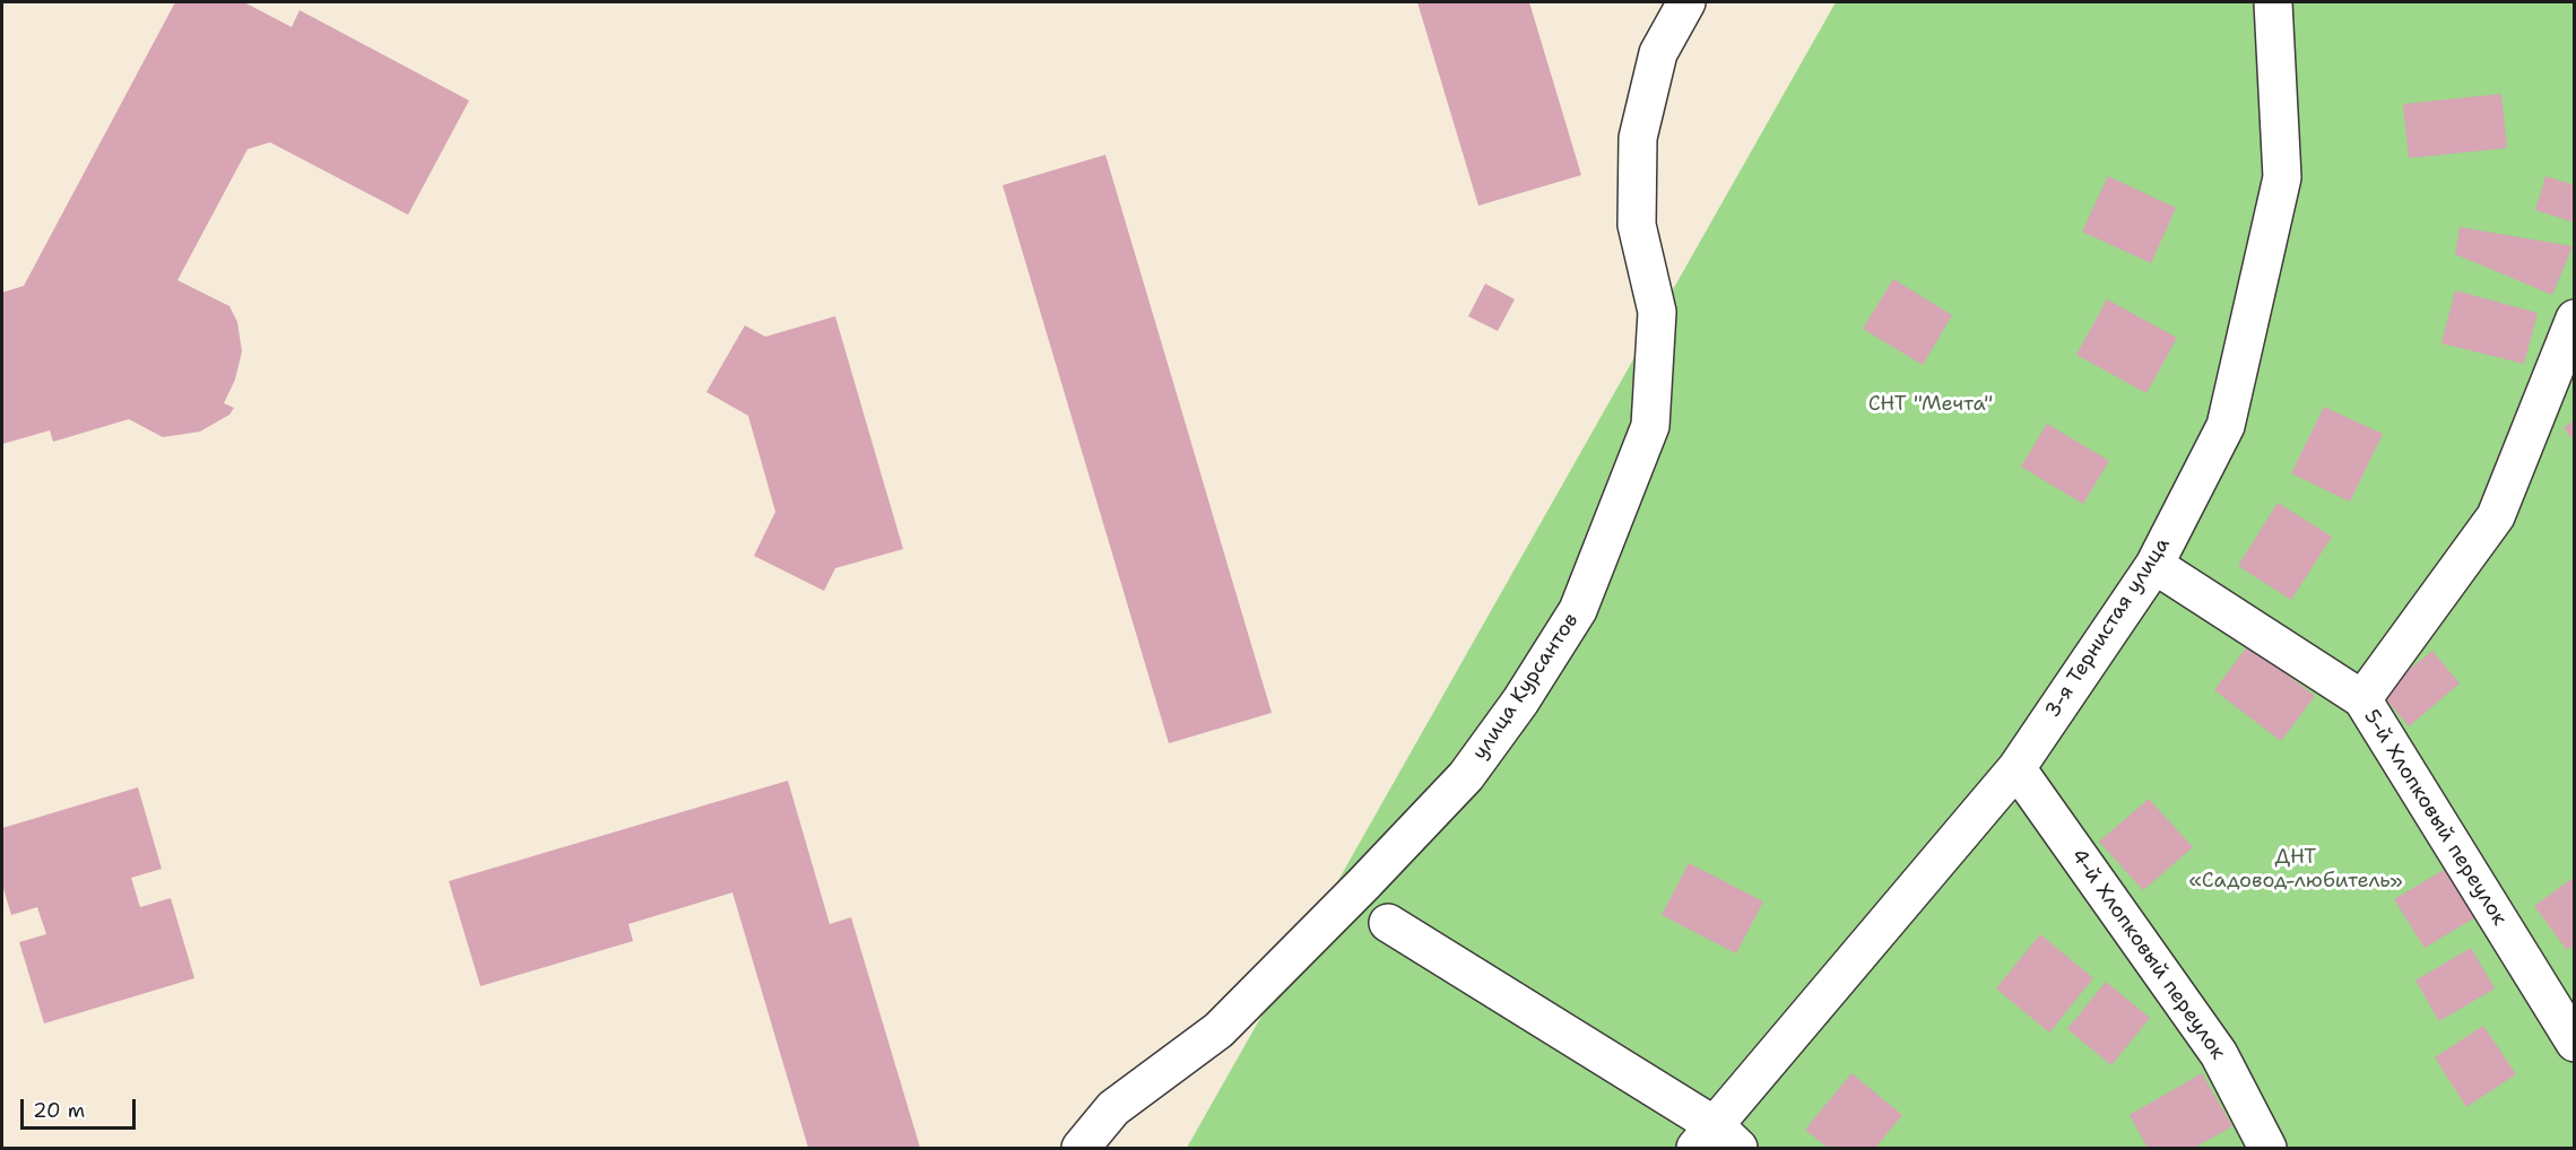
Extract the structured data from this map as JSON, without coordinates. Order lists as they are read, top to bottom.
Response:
{
  "streets": {
    "street": [
      "3-я Тернистая улица",
      "улица Курсантов",
      "5-й Хлопковый переулок",
      "4-й Хлопковый переулок"
    ]
  },
  "crossings": [
    ["3-я Тернистая улица", "5-й Хлопковый переулок"],
    ["3-я Тернистая улица", "4-й Хлопковый переулок"]
  ],
  "parks": ["СНТ \"Мечта\"", "ДНТ «Садовод-любитель»"],
  "scale_bar": "20 m"
}
